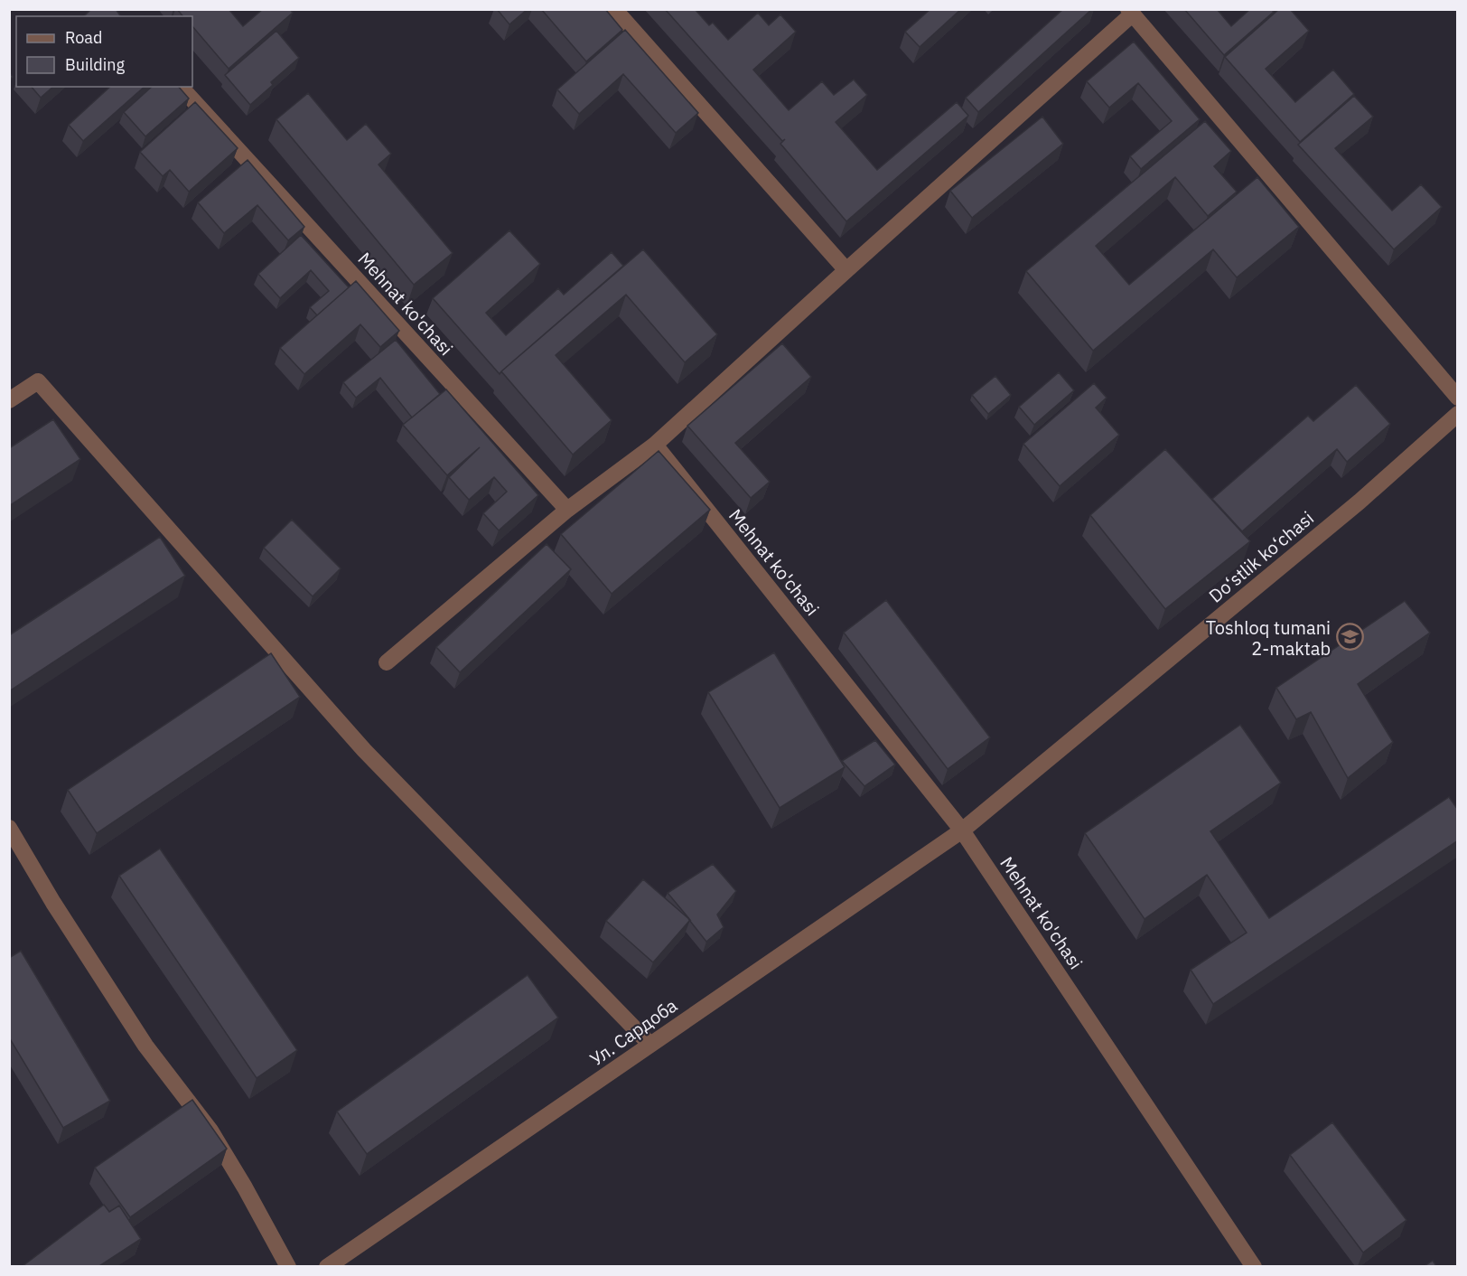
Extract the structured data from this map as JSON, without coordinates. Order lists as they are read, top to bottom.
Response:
{
  "streets": {
    "street": ["Mehnat ko'chasi", "Do‘stlik ko‘chasi", "Ул. Сардоба"]
  },
  "crossings": [
    ["Mehnat ko'chasi", "Do‘stlik ko‘chasi"],
    ["Mehnat ko'chasi", "Ул. Сардоба"],
    ["Do‘stlik ko‘chasi", "Ул. Сардоба"]
  ],
  "places": {
    "school or university": ["Toshloq tumani 2-maktab"]
  },
  "legend": ["Road", "Building"]
}
